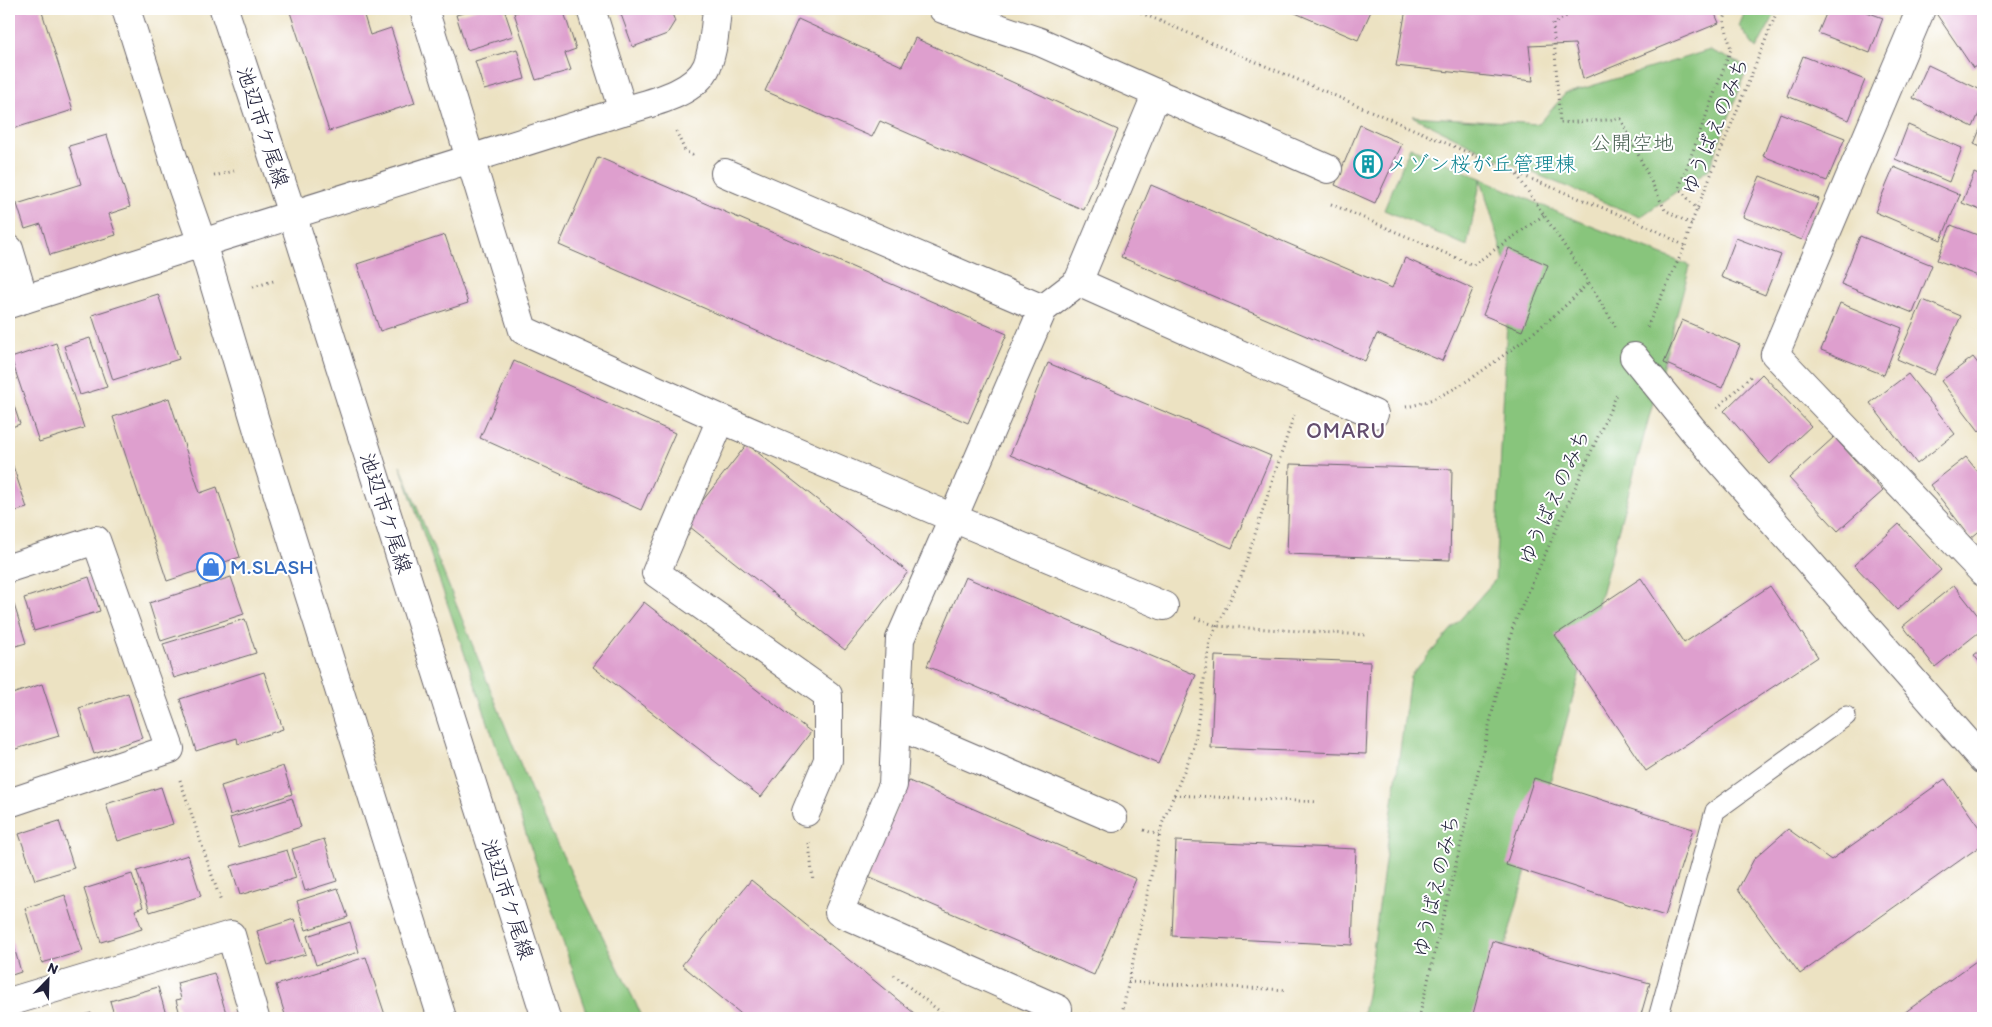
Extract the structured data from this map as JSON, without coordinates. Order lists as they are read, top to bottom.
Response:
{
  "streets": {
    "street": ["池辺市ケ尾線"],
    "path": ["ゆうばえのみち"]
  },
  "districts": ["OMARU"],
  "parks": ["公開空地"],
  "places": {
    "building": ["メゾン桜が丘管理棟"],
    "shop": ["M.SLASH"]
  },
  "north": "top right"
}
